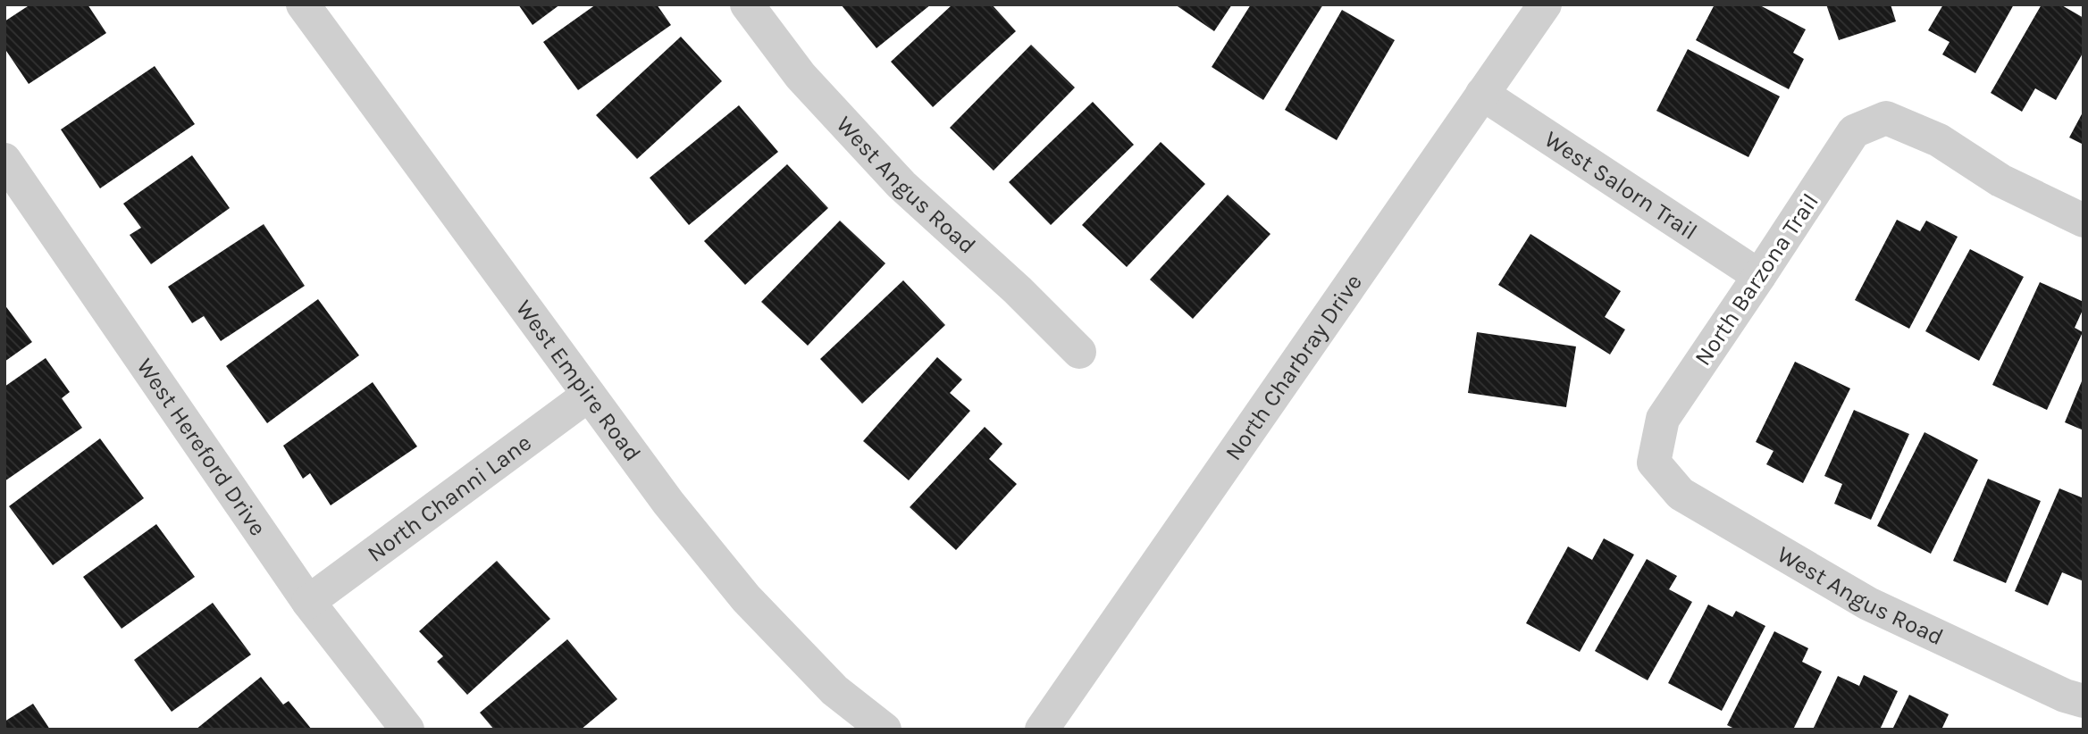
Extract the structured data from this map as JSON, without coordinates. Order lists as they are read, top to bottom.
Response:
{
  "streets": {
    "street": [
      "West Angus Road",
      "West Salorn Trail",
      "North Barzona Trail",
      "North Charbray Drive",
      "West Empire Road",
      "West Hereford Drive",
      "North Channi Lane"
    ]
  },
  "crossings": [
    ["West Angus Road", "North Barzona Trail"],
    ["West Salorn Trail", "North Barzona Trail"],
    ["West Salorn Trail", "North Charbray Drive"],
    ["West Empire Road", "North Channi Lane"],
    ["West Hereford Drive", "North Channi Lane"]
  ]
}
